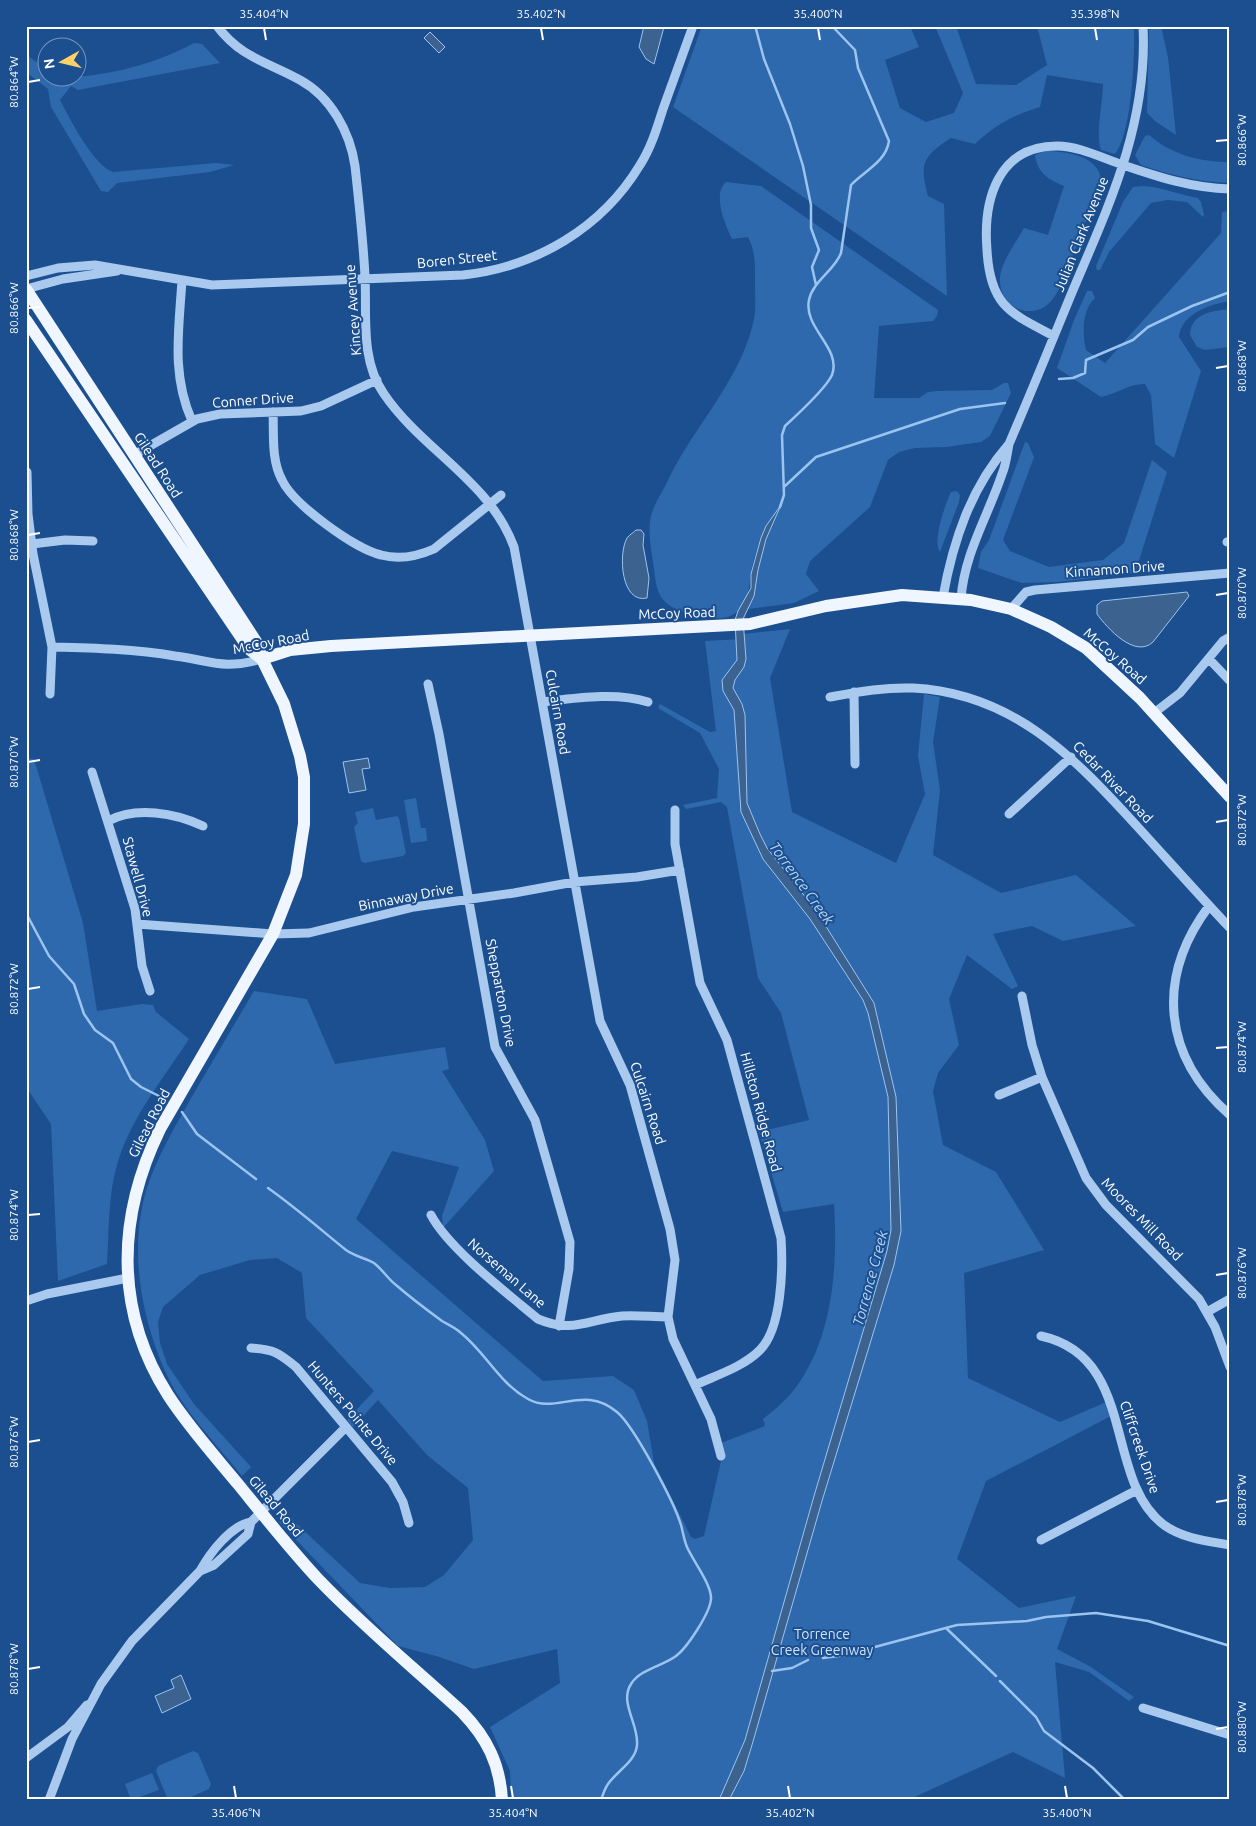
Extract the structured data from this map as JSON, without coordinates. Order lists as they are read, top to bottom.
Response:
{
  "streets": {
    "main road": ["Gilead Road", "McCoy Road"],
    "street": [
      "Julian Clark Avenue",
      "Boren Street",
      "Kincey Avenue",
      "Conner Drive",
      "Kinnamon Drive",
      "Culcairn Road",
      "Cedar River Road",
      "Stawell Drive",
      "Binnaway Drive",
      "Shepparton Drive",
      "Hillston Ridge Road",
      "Moores Mill Road",
      "Norseman Lane",
      "Hunters Pointe Drive",
      "Cliffcreek Drive"
    ]
  },
  "crossings": [
    ["Julian Clark Avenue", "McCoy Road"],
    ["Boren Street", "Kincey Avenue"],
    ["Boren Street", "Gilead Road"],
    ["Kincey Avenue", "Conner Drive"],
    ["Kincey Avenue", "McCoy Road"],
    ["Kincey Avenue", "Culcairn Road"],
    ["Conner Drive", "Gilead Road"],
    ["Gilead Road", "McCoy Road"],
    ["Gilead Road", "Binnaway Drive"],
    ["Kinnamon Drive", "McCoy Road"],
    ["McCoy Road", "Culcairn Road"],
    ["Culcairn Road", "Binnaway Drive"],
    ["Culcairn Road", "Hillston Ridge Road"],
    ["Culcairn Road", "Norseman Lane"],
    ["Stawell Drive", "Binnaway Drive"],
    ["Binnaway Drive", "Shepparton Drive"],
    ["Binnaway Drive", "Hillston Ridge Road"],
    ["Shepparton Drive", "Norseman Lane"]
  ],
  "water": ["Torrence Creek"],
  "parks": ["Torrence Creek Greenway"],
  "north": "left",
  "coordinates": [
    "35.404°N",
    "35.402°N",
    "35.400°N",
    "35.398°N",
    "80.864°W",
    "80.866°W",
    "80.868°W",
    "80.870°W",
    "80.872°W",
    "80.874°W",
    "80.876°W",
    "80.878°W",
    "80.880°W",
    "35.406°N"
  ]
}
